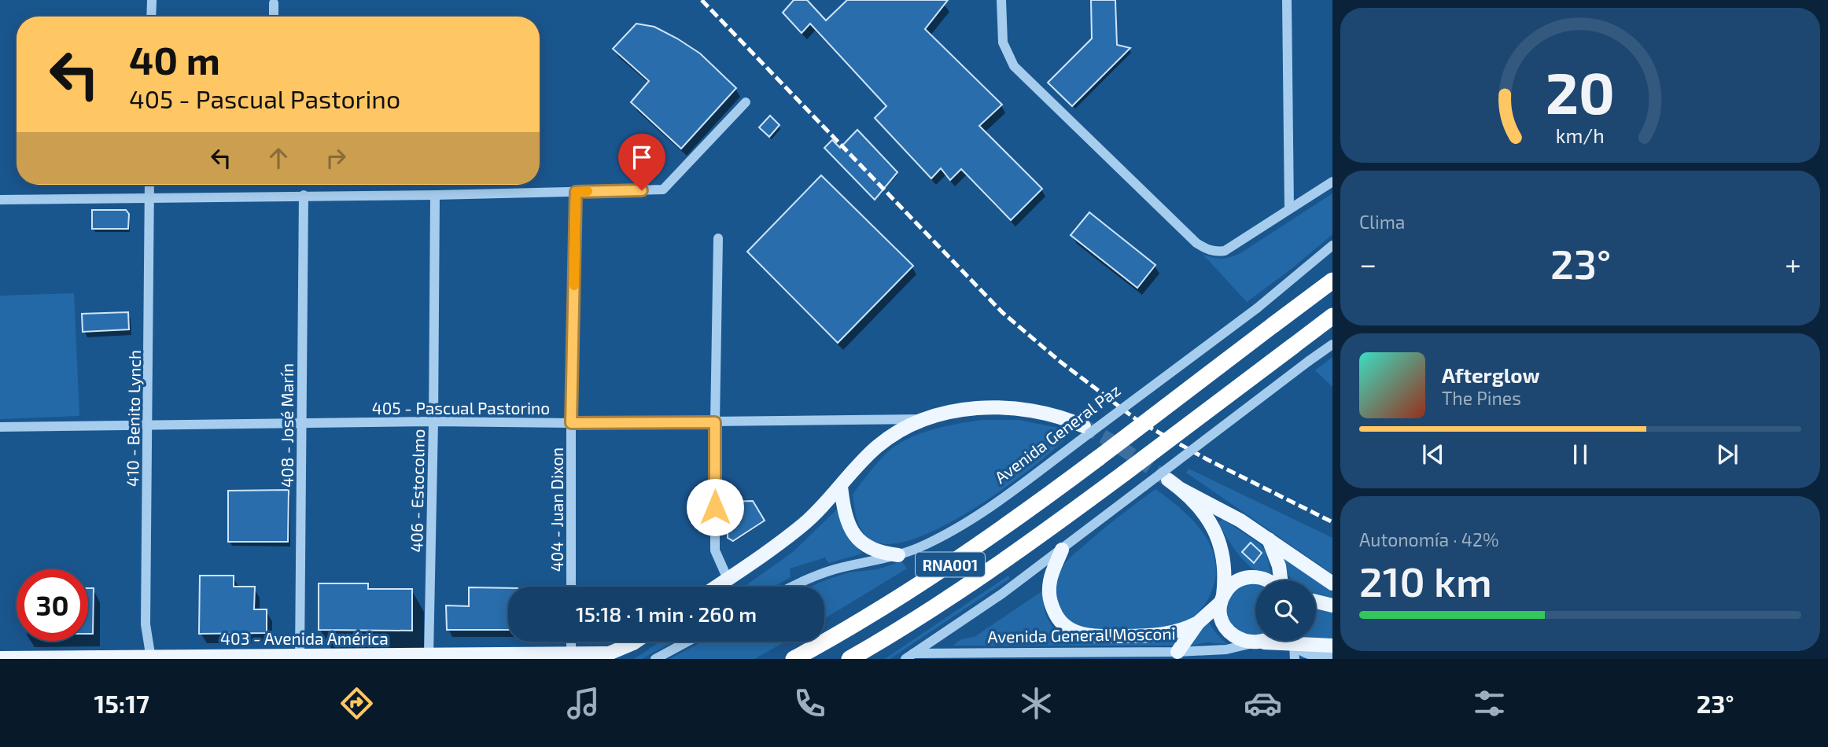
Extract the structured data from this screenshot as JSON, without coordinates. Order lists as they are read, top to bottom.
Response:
{
  "streets": {
    "highway": ["RNA001"],
    "main road": ["Avenida General Mosconi", "403 - Avenida América"],
    "street": [
      "405 - Pascual Pastorino",
      "410 - Benito Lynch",
      "408 - José Marín",
      "Avenida General Paz",
      "406 - Estocolmo",
      "404 - Juan Dixon"
    ]
  },
  "crossings": [
    ["405 - Pascual Pastorino", "410 - Benito Lynch"],
    ["405 - Pascual Pastorino", "408 - José Marín"],
    ["405 - Pascual Pastorino", "406 - Estocolmo"],
    ["405 - Pascual Pastorino", "404 - Juan Dixon"],
    ["410 - Benito Lynch", "403 - Avenida América"],
    ["408 - José Marín", "403 - Avenida América"],
    ["406 - Estocolmo", "403 - Avenida América"]
  ],
  "page": {
    "turn": ["40 m", "405 - Pascual Pastorino"],
    "tile": [
      "Clima",
      ["Autonomía · 42%", "210 km"]
    ],
    "heat": ["−", "23°", "+"],
    "song": ["Afterglow", "The Pines"],
    "limit": "30",
    "trip": "15:18 · 1 min · 260 m",
    "tabs": ["15:17", "23°"],
    "gauge": ["20", "km/h"]
  }
}
